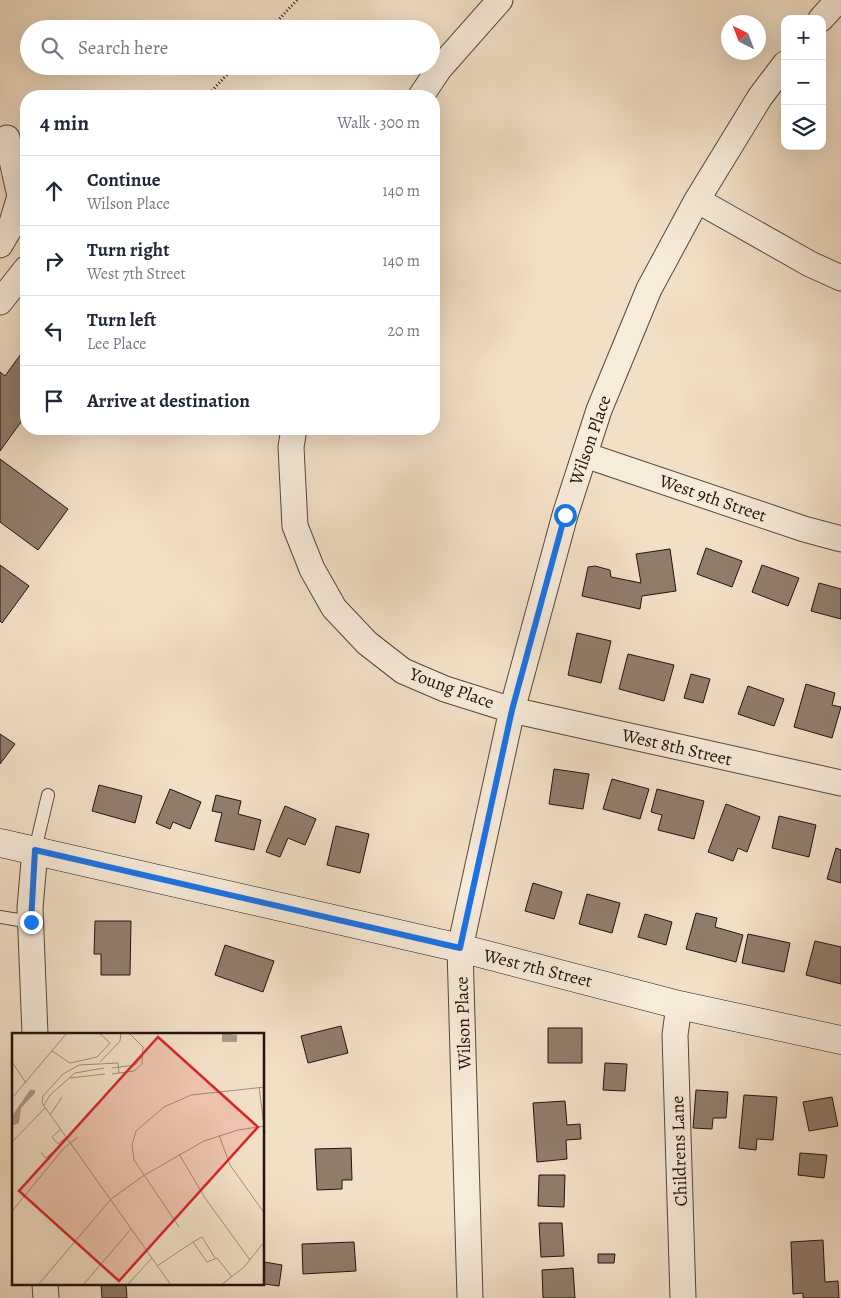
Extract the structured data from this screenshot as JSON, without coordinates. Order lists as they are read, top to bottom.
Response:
{
  "streets": {
    "street": [
      "Wilson Place",
      "West 9th Street",
      "Young Place",
      "West 8th Street",
      "West 7th Street",
      "Childrens Lane"
    ]
  },
  "crossings": [
    ["Wilson Place", "West 9th Street"],
    ["Wilson Place", "Young Place"],
    ["Wilson Place", "West 8th Street"],
    ["Wilson Place", "West 7th Street"],
    ["Young Place", "West 8th Street"],
    ["West 7th Street", "Childrens Lane"]
  ],
  "north": "top left",
  "page": {
    "map_buttons": ["+", "−"],
    "search": "Search here",
    "heading": ["4 min", "Walk · 300 m"],
    "list": [
      ["Continue", "Wilson Place", "140 m"],
      ["Turn right", "West 7th Street", "140 m"],
      ["Turn left", "Lee Place", "20 m"],
      "Arrive at destination"
    ]
  }
}
